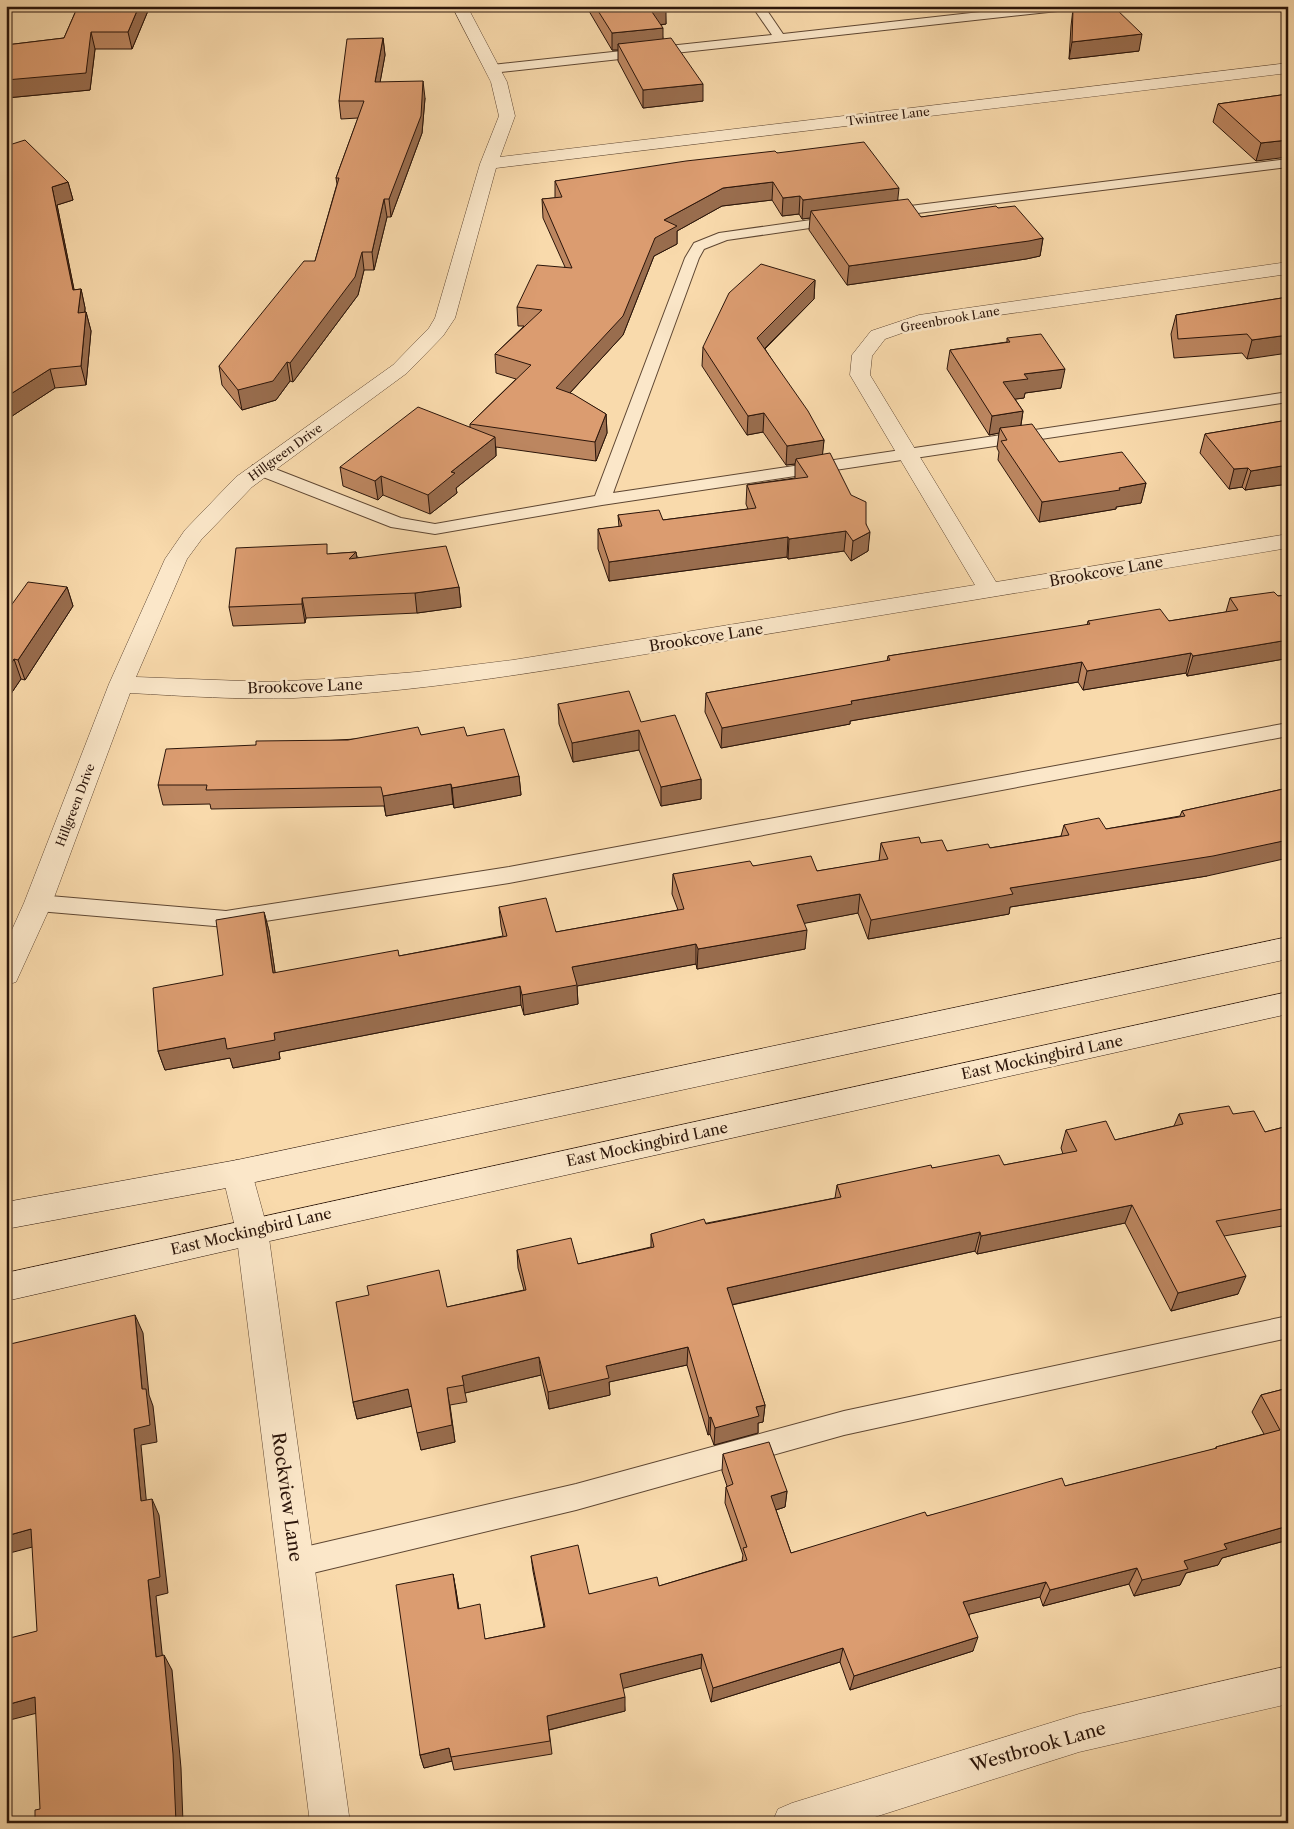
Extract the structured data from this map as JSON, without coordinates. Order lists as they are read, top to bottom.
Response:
{
  "streets": {
    "street": [
      "Twintree Lane",
      "Greenbrook Lane",
      "Hillgreen Drive",
      "Brookcove Lane",
      "East Mockingbird Lane",
      "Rockview Lane",
      "Westbrook Lane"
    ]
  },
  "crossings": [
    ["Twintree Lane", "Hillgreen Drive"],
    ["Greenbrook Lane", "Brookcove Lane"],
    ["Hillgreen Drive", "Brookcove Lane"],
    ["East Mockingbird Lane", "Rockview Lane"]
  ]
}
